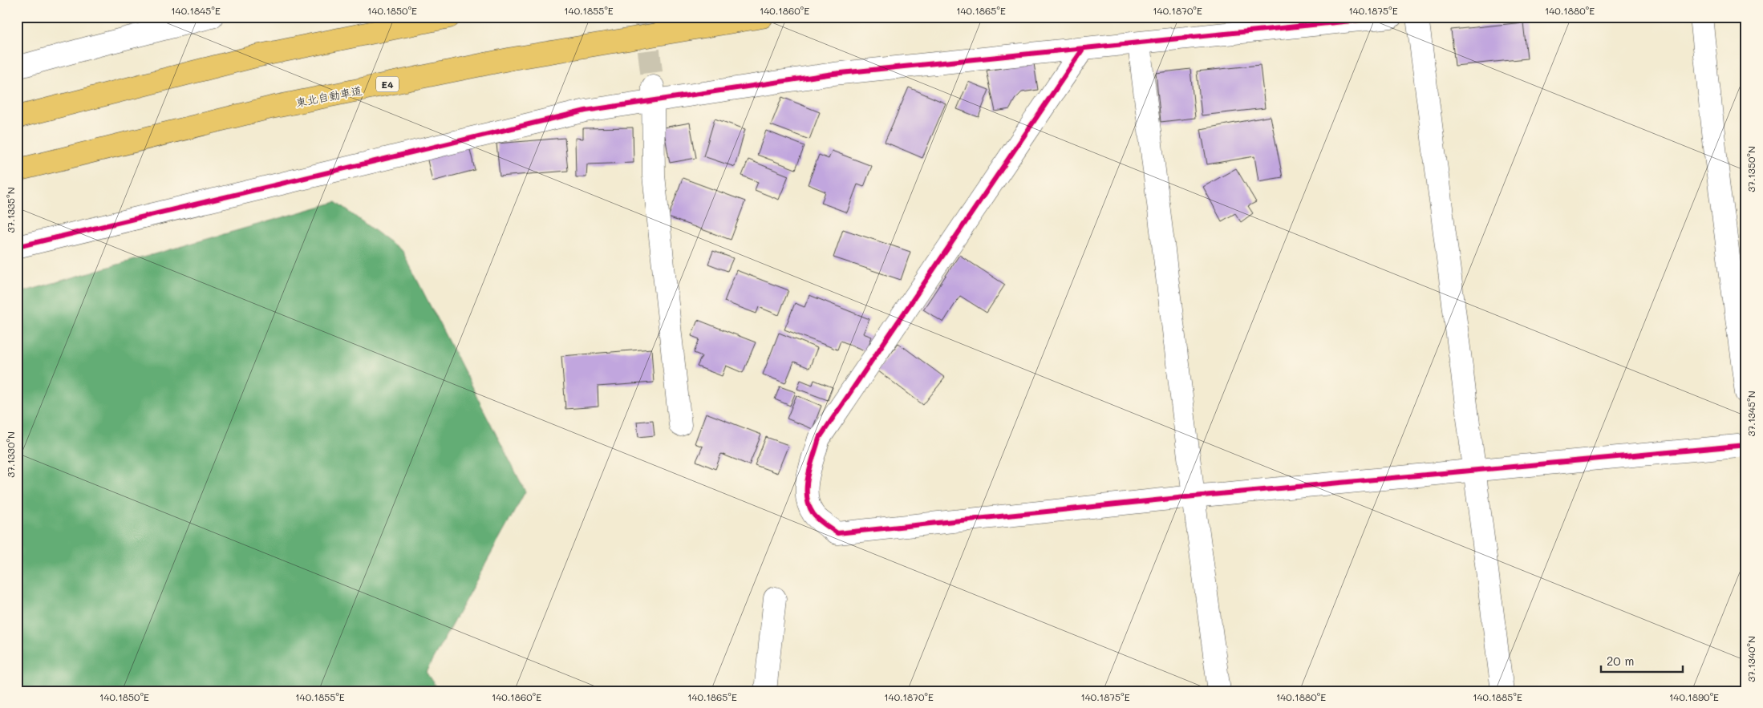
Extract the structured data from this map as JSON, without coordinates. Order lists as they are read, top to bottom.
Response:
{
  "streets": {
    "highway": ["E4", "東北自動車道"]
  },
  "scale_bar": "20 m",
  "coordinates": [
    "140.1845°E",
    "140.1850°E",
    "140.1855°E",
    "140.1860°E",
    "140.1865°E",
    "140.1870°E",
    "140.1875°E",
    "140.1880°E",
    "37.1350°N",
    "37.1335°N",
    "37.1345°N",
    "37.1330°N",
    "37.1340°N",
    "140.1885°E",
    "140.1890°E"
  ]
}
